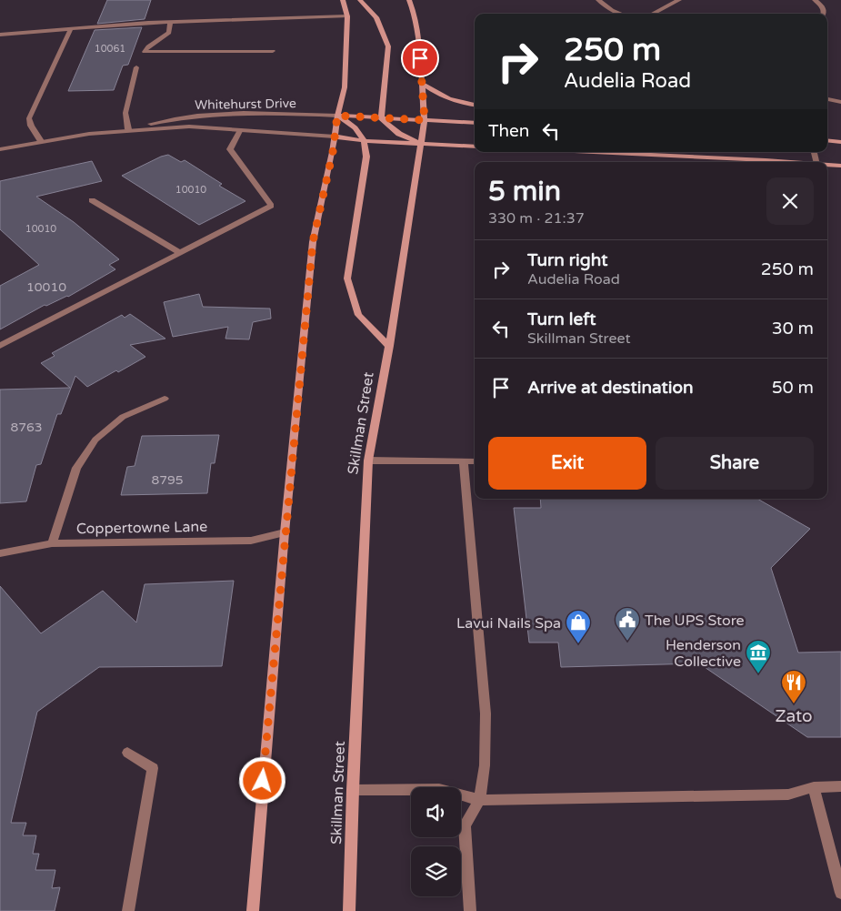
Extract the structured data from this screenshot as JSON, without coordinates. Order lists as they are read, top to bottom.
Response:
{
  "streets": {
    "main road": ["Skillman Street"],
    "street": ["Whitehurst Drive", "Coppertowne Lane"]
  },
  "places": {
    "public building": ["The UPS Store"],
    "shop": ["Lavui Nails Spa"],
    "museum": ["Henderson Collective"],
    "restaurant": ["Zato"]
  },
  "house_numbers": [
    "10061",
    "10010",
    "10010",
    "10010",
    "8763",
    "8795"
  ],
  "page": {
    "turn": ["250 m", "Audelia Road"],
    "then": "Then",
    "heading": ["5 min", "330 m · 21:37"],
    "list": [
      {
        "name": "Turn right",
        "note": "Audelia Road",
        "value": "250 m"
      },
      {
        "name": "Turn left",
        "note": "Skillman Street",
        "value": "30 m"
      },
      {
        "name": "Arrive at destination",
        "value": "50 m"
      }
    ],
    "buttons": ["Exit", "Share"]
  }
}
